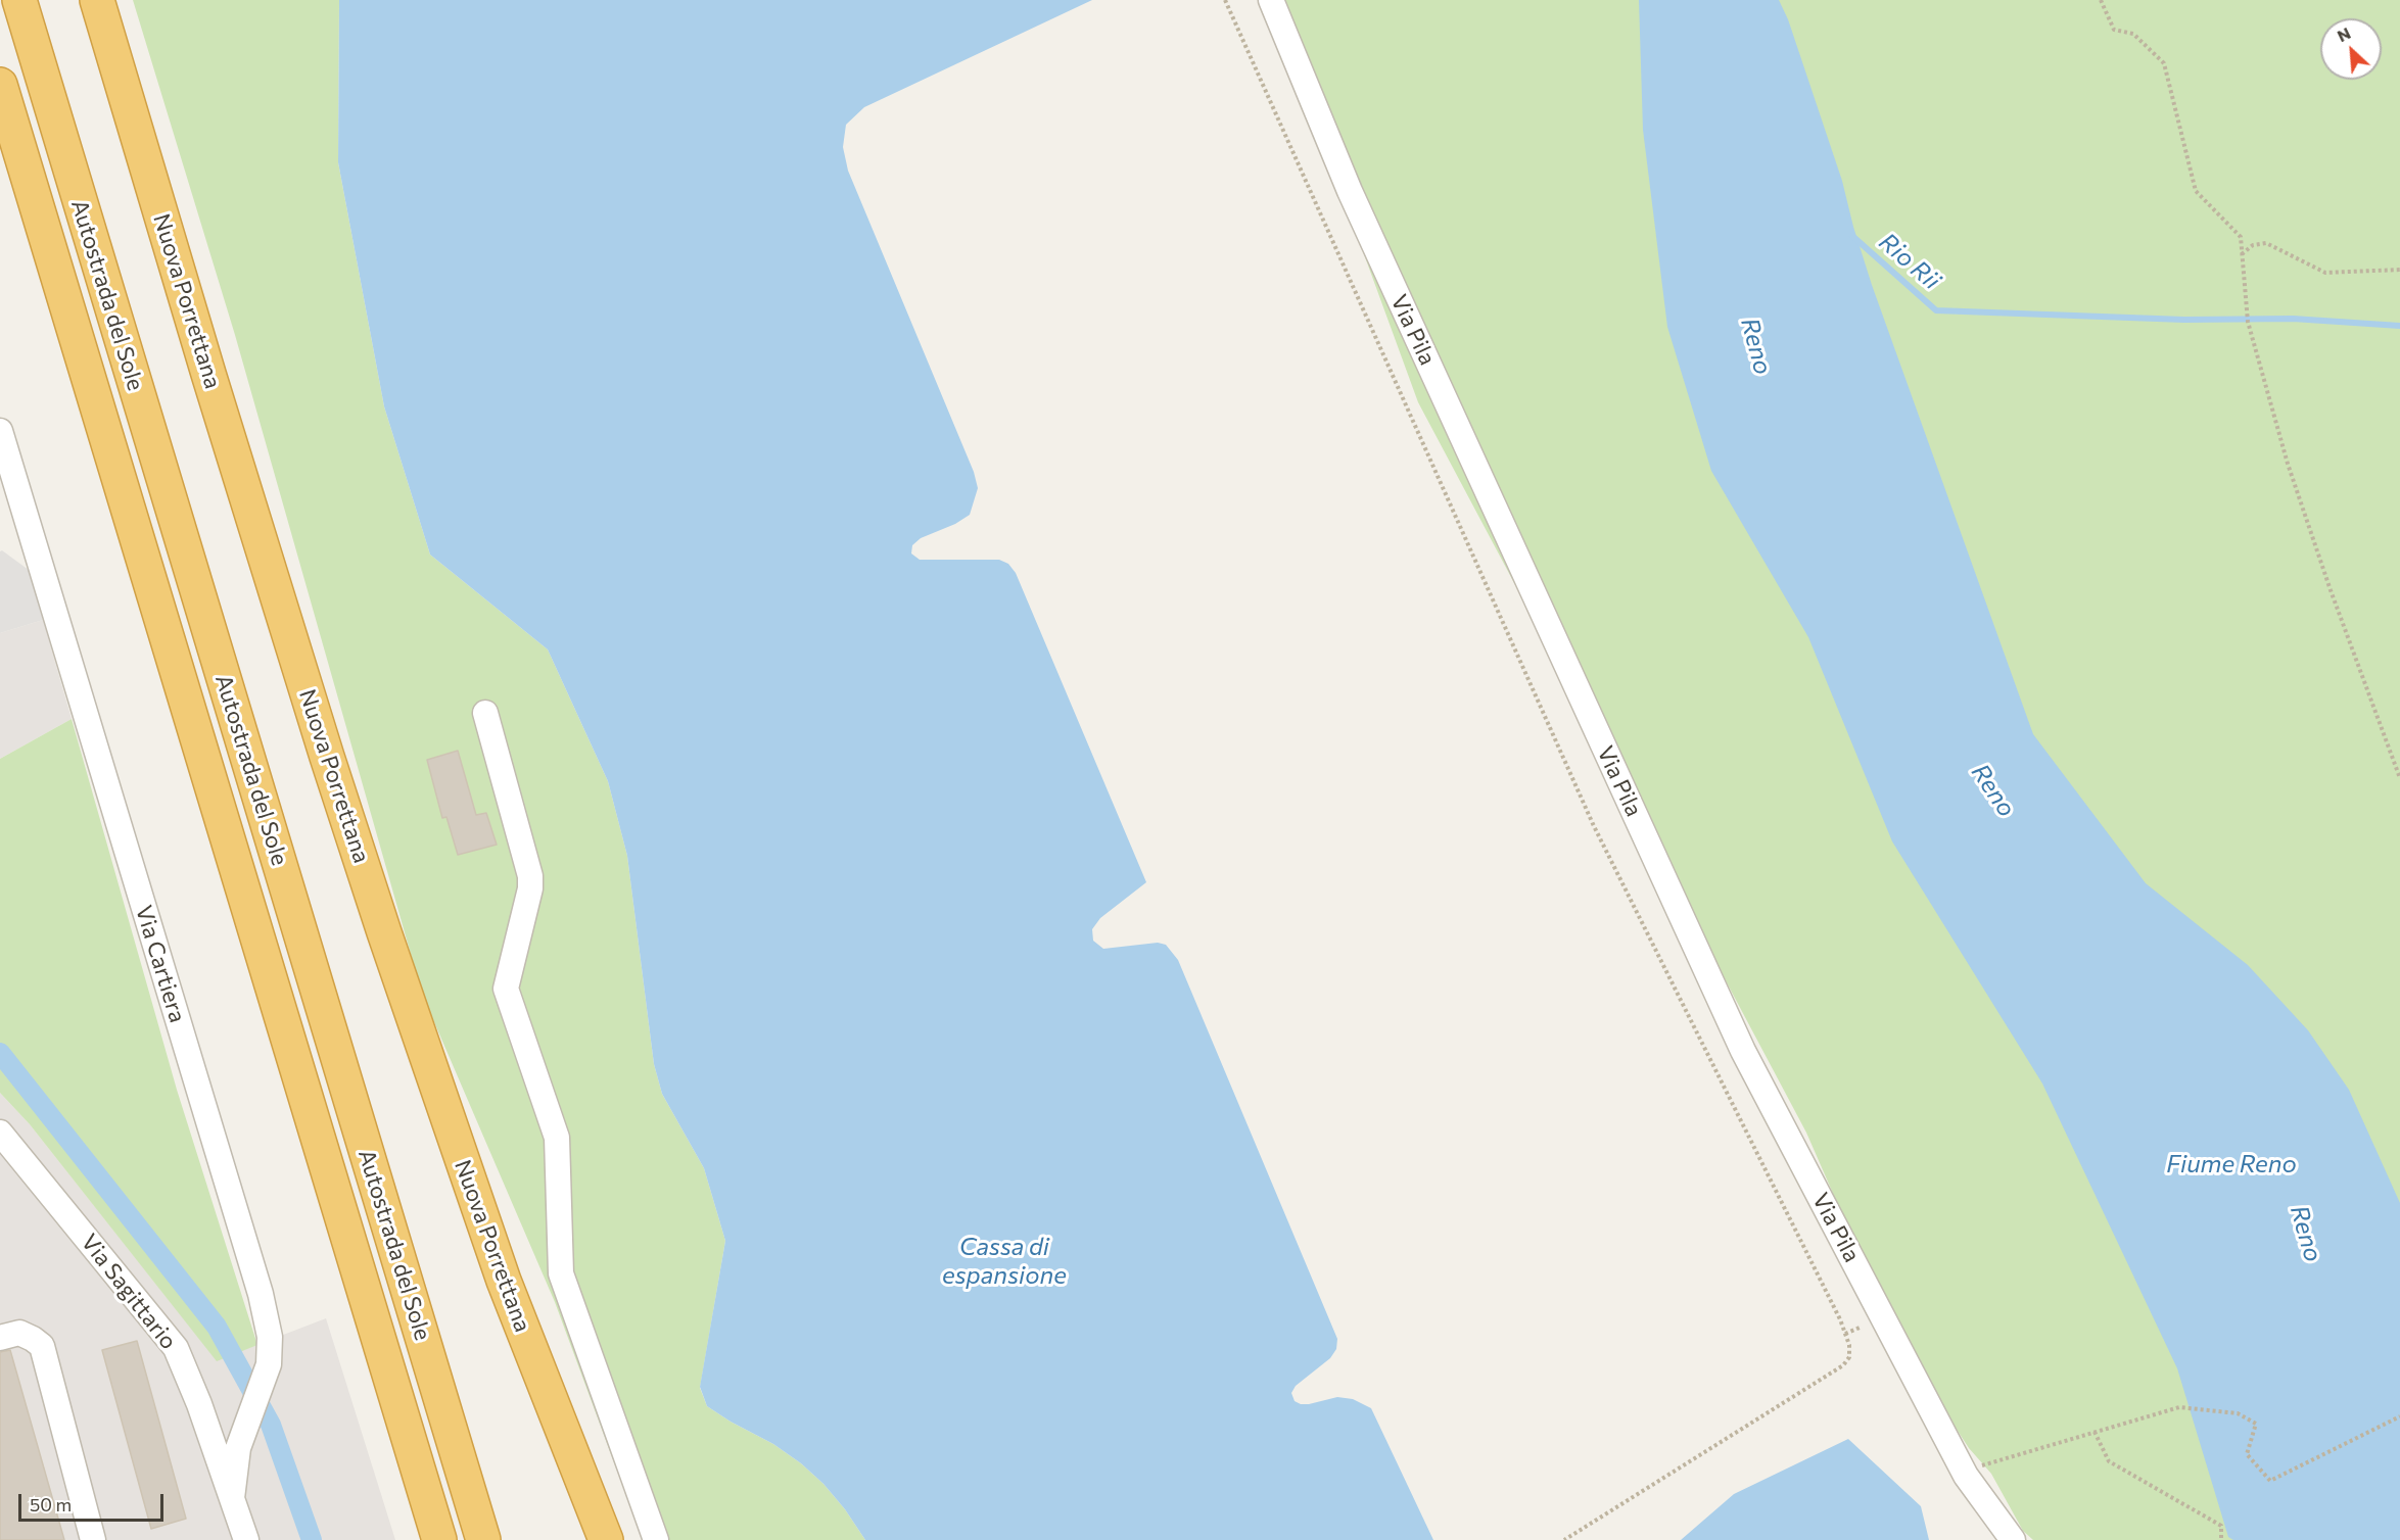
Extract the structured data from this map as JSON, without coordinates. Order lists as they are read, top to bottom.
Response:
{
  "streets": {
    "highway": ["Autostrada del Sole", "Nuova Porrettana"],
    "street": ["Via Pila", "Via Cartiera", "Via Sagittario"]
  },
  "crossings": [
    ["Via Cartiera", "Via Sagittario"]
  ],
  "water": [
    "Rio Rii",
    "Reno",
    "Fiume Reno",
    "Cassa di espansione"
  ],
  "scale_bar": "50 m",
  "north": "top left"
}
